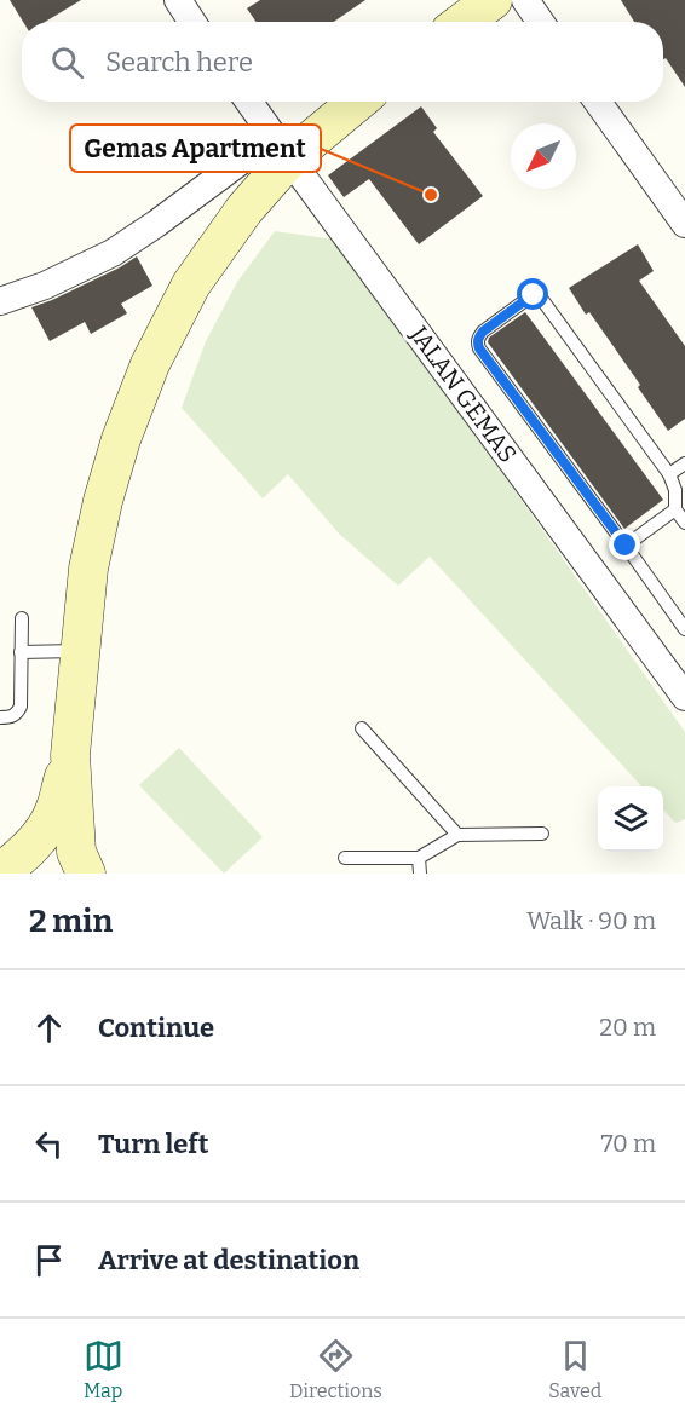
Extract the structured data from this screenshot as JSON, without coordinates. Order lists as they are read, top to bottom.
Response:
{
  "streets": {
    "street": ["JALAN GEMAS"]
  },
  "places": ["Gemas Apartment"],
  "north": "bottom left",
  "page": {
    "search": "Search here",
    "heading": ["2 min", "Walk · 90 m"],
    "list": [
      ["Continue", "20 m"],
      ["Turn left", "70 m"],
      "Arrive at destination"
    ],
    "nav": ["Map", "Directions", "Saved"]
  }
}
